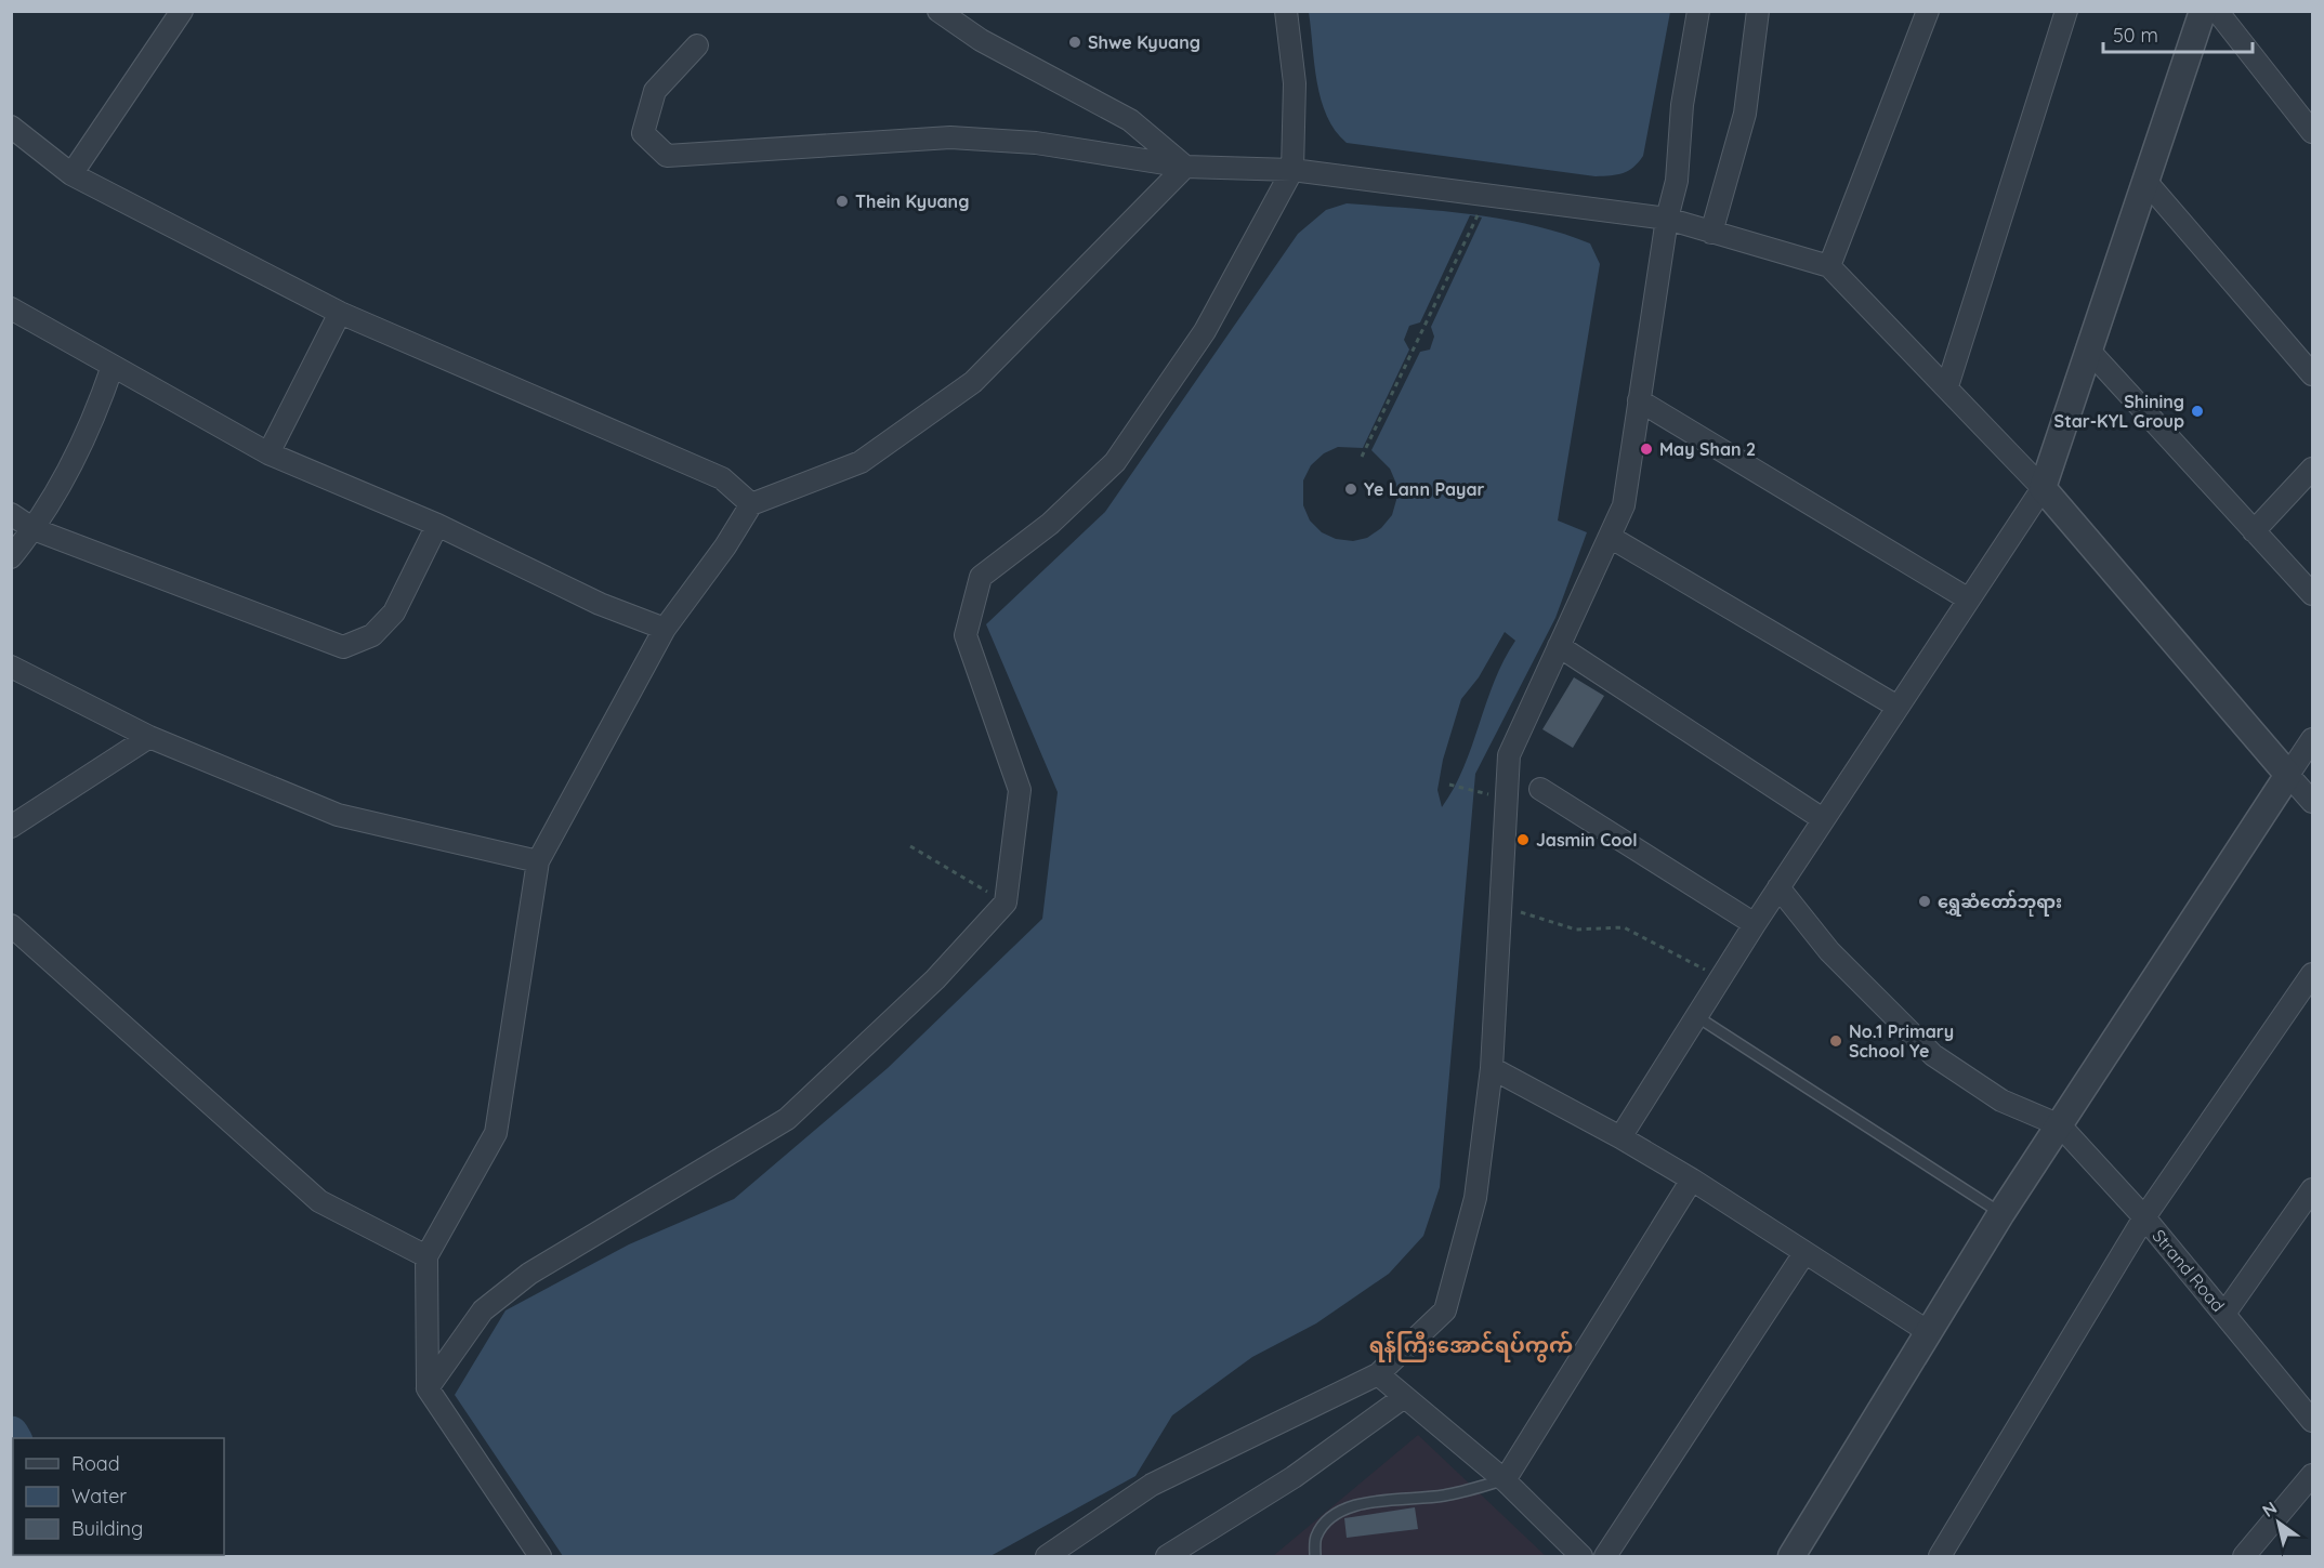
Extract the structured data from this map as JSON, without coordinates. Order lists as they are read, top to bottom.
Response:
{
  "streets": {
    "street": ["Strand Road"]
  },
  "districts": ["ရန်ကြီးအောင်ရပ်ကွက်"],
  "places": [
    "Shwe Kyuang",
    "Thein Kyuang",
    "Shining Star-KYL Group",
    "May Shan 2",
    "Ye Lann Payar",
    "Jasmin Cool",
    "ရွှေဆံတော်ဘုရား",
    "No.1 Primary School Ye"
  ],
  "legend": ["Road", "Water", "Building"],
  "scale_bar": "50 m",
  "north": "top left"
}
